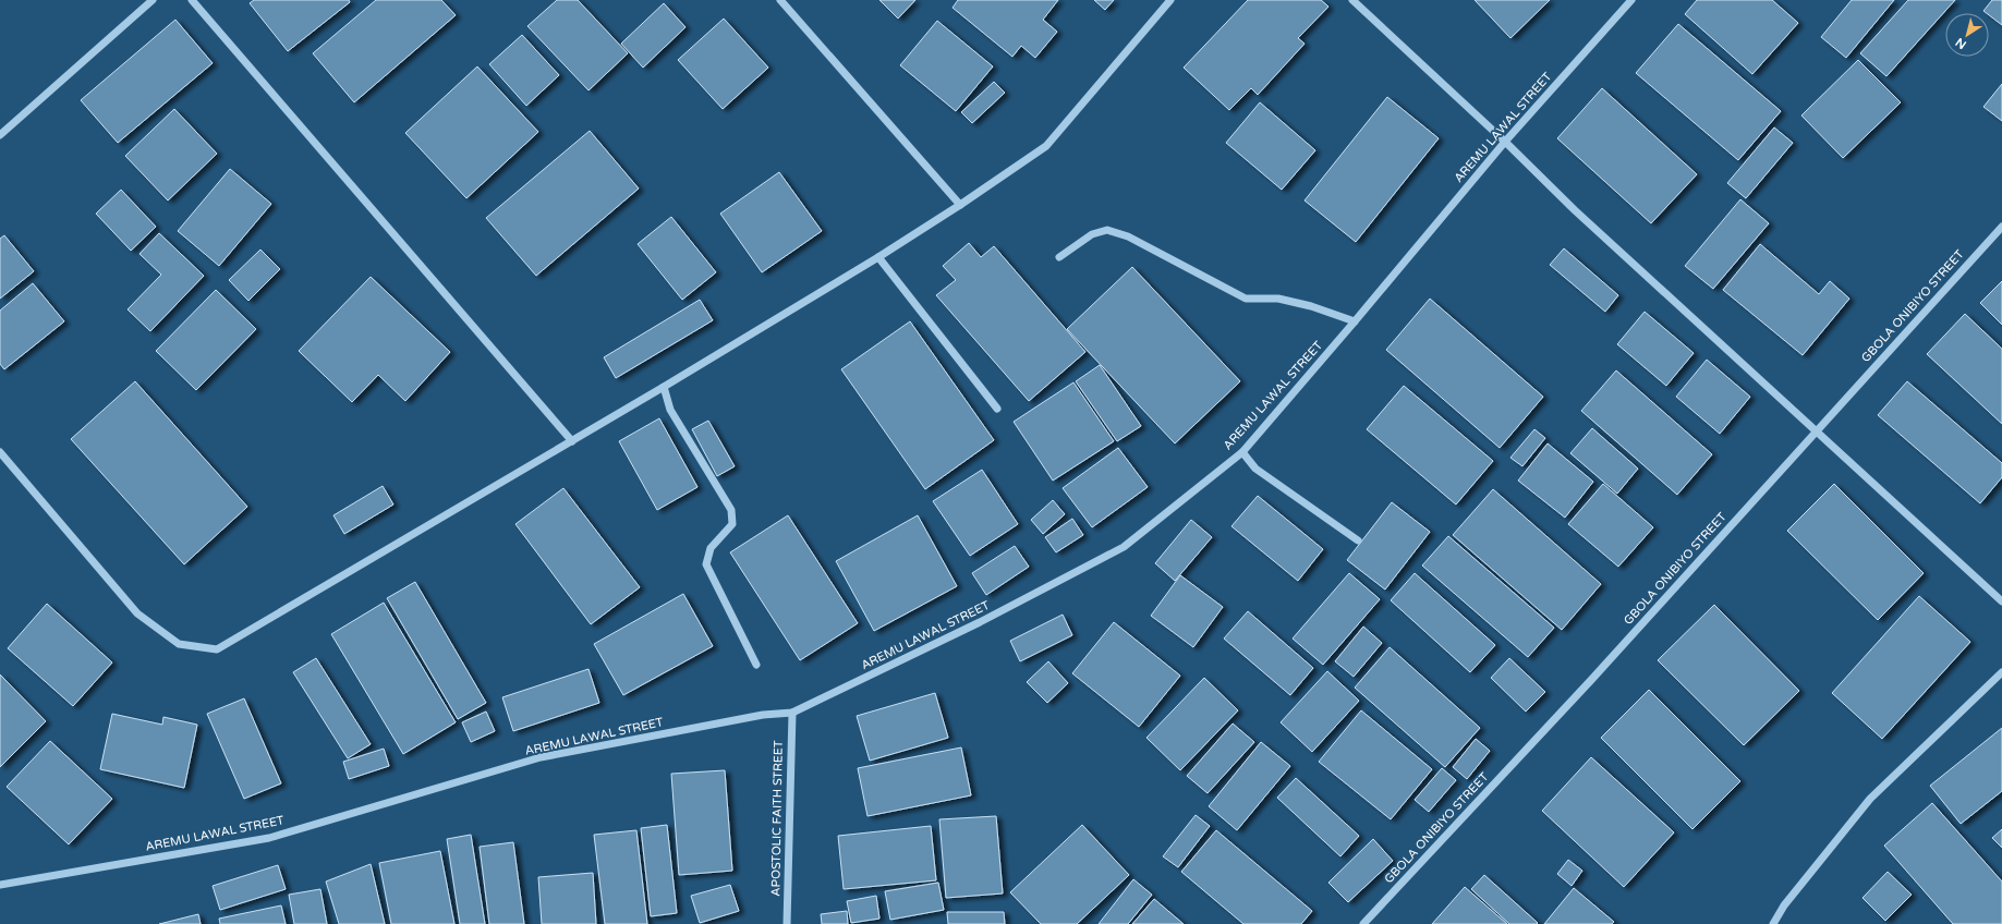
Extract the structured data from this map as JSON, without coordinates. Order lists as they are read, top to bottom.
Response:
{
  "streets": {
    "street": ["AREMU LAWAL STREET", "GBOLA ONIBIYO STREET", "APOSTOLIC FAITH STREET"]
  },
  "crossings": [
    ["AREMU LAWAL STREET", "APOSTOLIC FAITH STREET"]
  ],
  "north": "bottom left"
}
